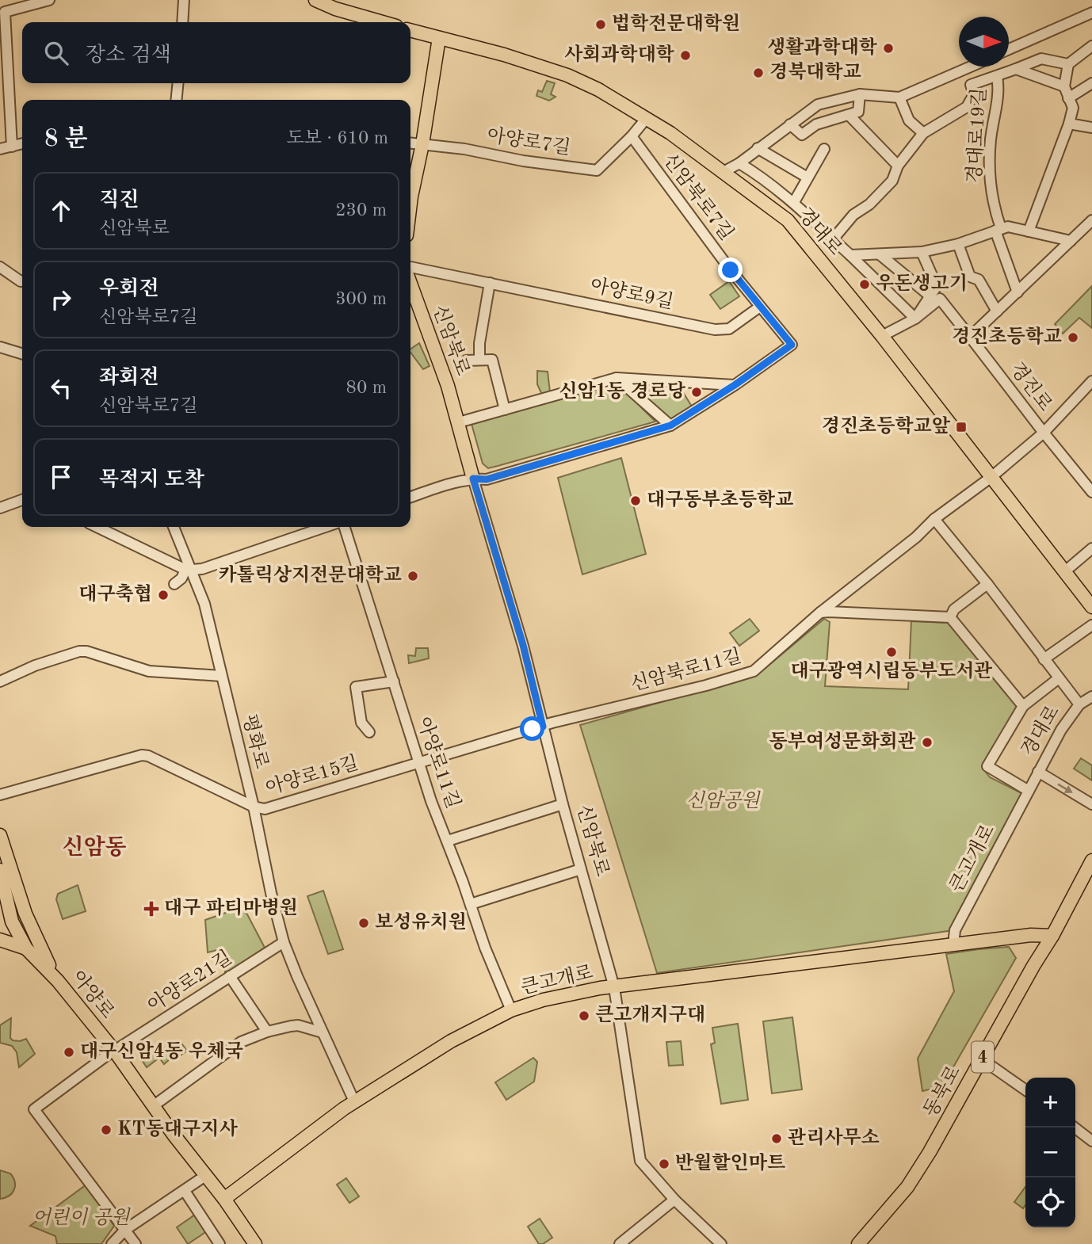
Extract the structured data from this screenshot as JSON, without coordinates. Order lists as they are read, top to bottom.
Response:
{
  "streets": {
    "main road": [
      "경대로",
      "신암북로",
      "큰고개로",
      "아양로",
      "4",
      "동북로"
    ],
    "street": [
      "경대로19길",
      "아양로7길",
      "신암북로7길",
      "아양로9길",
      "경진로",
      "신암북로11길",
      "평화로",
      "아양로11길",
      "아양로15길",
      "아양로21길"
    ]
  },
  "crossings": [
    ["아양로7길", "신암북로7길"],
    ["신암북로7길", "아양로9길"],
    ["신암북로7길", "신암북로"],
    ["경대로", "경진로"],
    ["경대로", "신암북로11길"],
    ["경대로", "큰고개로"],
    ["신암북로", "신암북로11길"],
    ["신암북로", "아양로15길"],
    ["신암북로", "큰고개로"],
    ["경진로", "신암북로11길"],
    ["신암북로11길", "아양로15길"],
    ["평화로", "아양로15길"],
    ["평화로", "큰고개로"],
    ["평화로", "아양로21길"],
    ["아양로11길", "아양로15길"],
    ["아양로11길", "큰고개로"],
    ["큰고개로", "아양로"],
    ["큰고개로", "동북로"],
    ["아양로21길", "아양로"]
  ],
  "districts": ["신암동"],
  "parks": ["신암공원", "어린이 공원"],
  "places": {
    "other": [
      "법학전문대학원",
      "생활과학대학",
      "사회과학대학",
      "경북대학교",
      "우돈생고기",
      "경진초등학교",
      "신암1동 경로당",
      "대구동부초등학교",
      "카톨릭상지전문대학교",
      "대구축협",
      "대구광역시립동부도서관",
      "동부여성문화회관",
      "보성유치원",
      "큰고개지구대",
      "대구신암4동 우체국",
      "KT동대구지사",
      "관리사무소",
      "반월할인마트"
    ],
    "transit": ["경진초등학교앞"],
    "health": ["대구 파티마병원"]
  },
  "north": "right",
  "page": {
    "search": "장소 검색",
    "heading": ["8 분", "도보 · 610 m"],
    "list": [
      ["직진", "신암북로", "230 m"],
      ["우회전", "신암북로7길", "300 m"],
      ["좌회전", "신암북로7길", "80 m"],
      "목적지 도착"
    ],
    "map_buttons": ["+", "−"]
  }
}
